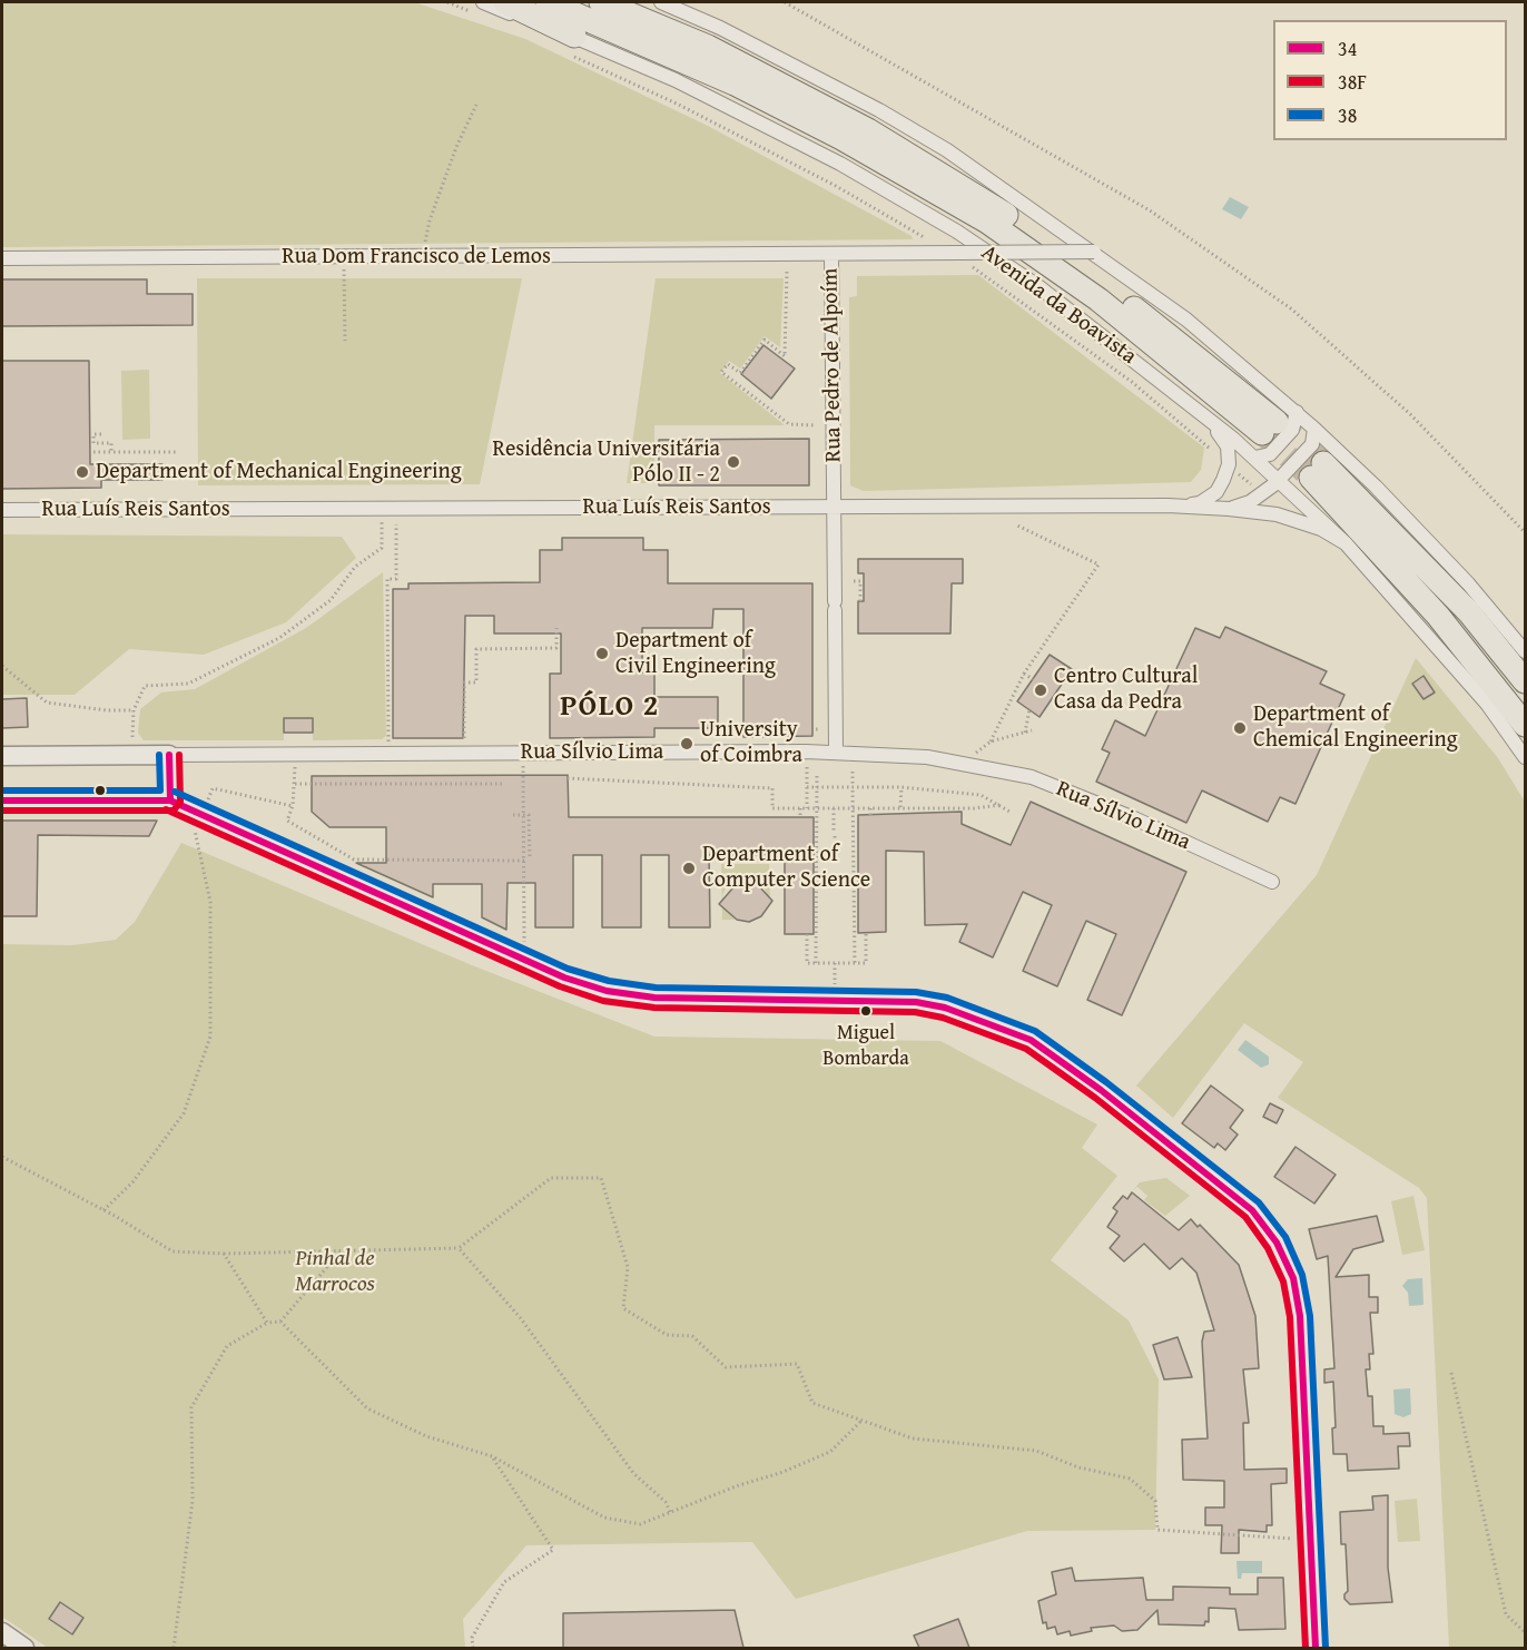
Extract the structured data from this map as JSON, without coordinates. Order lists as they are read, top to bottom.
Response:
{
  "streets": {
    "highway": ["Avenida da Boavista"],
    "street": [
      "Rua Dom Francisco de Lemos",
      "Rua Pedro de Alpoím",
      "Rua Luís Reis Santos",
      "Rua Sílvio Lima"
    ]
  },
  "crossings": [
    ["Rua Dom Francisco de Lemos", "Rua Pedro de Alpoím"],
    ["Avenida da Boavista", "Rua Pedro de Alpoím"],
    ["Avenida da Boavista", "Rua Luís Reis Santos"],
    ["Rua Pedro de Alpoím", "Rua Luís Reis Santos"],
    ["Rua Pedro de Alpoím", "Rua Sílvio Lima"]
  ],
  "districts": ["PÓLO 2"],
  "parks": ["Pinhal de Marrocos"],
  "places": [
    "Residência Universitária Pólo II - 2",
    "Department of Mechanical Engineering",
    "Department of Civil Engineering",
    "Centro Cultural Casa da Pedra",
    "Department of Chemical Engineering",
    "University of Coimbra",
    "Department of Computer Science",
    "Miguel Bombarda"
  ],
  "lines": ["transit line 34", "transit line 38F", "transit line 38"],
  "legend": ["34", "38F", "38"]
}
